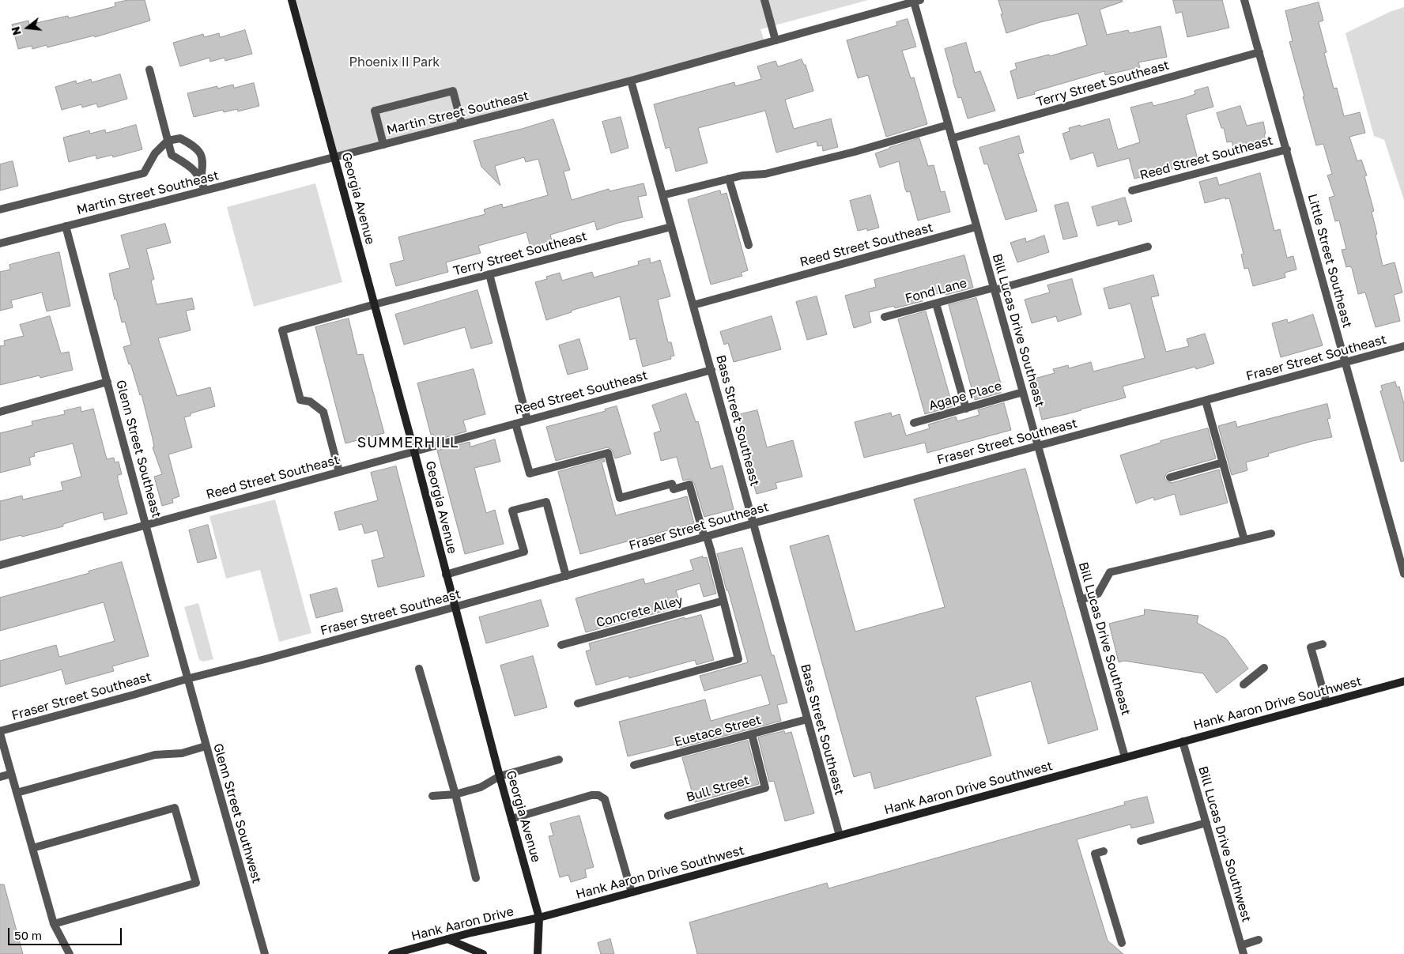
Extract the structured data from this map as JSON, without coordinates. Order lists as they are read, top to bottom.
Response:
{
  "streets": {
    "main road": ["Georgia Avenue", "Hank Aaron Drive Southwest", "Hank Aaron Drive"],
    "street": [
      "Terry Street Southeast",
      "Martin Street Southeast",
      "Reed Street Southeast",
      "Little Street Southeast",
      "Fond Lane",
      "Bill Lucas Drive Southeast",
      "Fraser Street Southeast",
      "Agape Place",
      "Bass Street Southeast",
      "Glenn Street Southeast",
      "Concrete Alley",
      "Eustace Street",
      "Bull Street",
      "Glenn Street Southwest",
      "Bill Lucas Drive Southwest"
    ]
  },
  "crossings": [
    ["Terry Street Southeast", "Reed Street Southeast"],
    ["Terry Street Southeast", "Georgia Avenue"],
    ["Terry Street Southeast", "Little Street Southeast"],
    ["Terry Street Southeast", "Bill Lucas Drive Southeast"],
    ["Terry Street Southeast", "Bass Street Southeast"],
    ["Martin Street Southeast", "Georgia Avenue"],
    ["Martin Street Southeast", "Bill Lucas Drive Southeast"],
    ["Martin Street Southeast", "Bass Street Southeast"],
    ["Martin Street Southeast", "Glenn Street Southeast"],
    ["Reed Street Southeast", "Georgia Avenue"],
    ["Reed Street Southeast", "Little Street Southeast"],
    ["Reed Street Southeast", "Bill Lucas Drive Southeast"],
    ["Reed Street Southeast", "Bass Street Southeast"],
    ["Reed Street Southeast", "Glenn Street Southeast"],
    ["Georgia Avenue", "Fraser Street Southeast"],
    ["Georgia Avenue", "Hank Aaron Drive Southwest"],
    ["Georgia Avenue", "Hank Aaron Drive"],
    ["Little Street Southeast", "Fraser Street Southeast"],
    ["Fond Lane", "Bill Lucas Drive Southeast"],
    ["Bill Lucas Drive Southeast", "Fraser Street Southeast"],
    ["Bill Lucas Drive Southeast", "Agape Place"],
    ["Bill Lucas Drive Southeast", "Hank Aaron Drive Southwest"],
    ["Fraser Street Southeast", "Bass Street Southeast"],
    ["Fraser Street Southeast", "Glenn Street Southeast"],
    ["Fraser Street Southeast", "Glenn Street Southwest"],
    ["Bass Street Southeast", "Hank Aaron Drive Southwest"],
    ["Bass Street Southeast", "Eustace Street"],
    ["Glenn Street Southeast", "Glenn Street Southwest"],
    ["Hank Aaron Drive Southwest", "Bill Lucas Drive Southwest"],
    ["Hank Aaron Drive Southwest", "Hank Aaron Drive"],
    ["Eustace Street", "Bull Street"]
  ],
  "districts": ["SUMMERHILL"],
  "parks": ["Phoenix II Park"],
  "scale_bar": "50 m",
  "north": "left"
}
